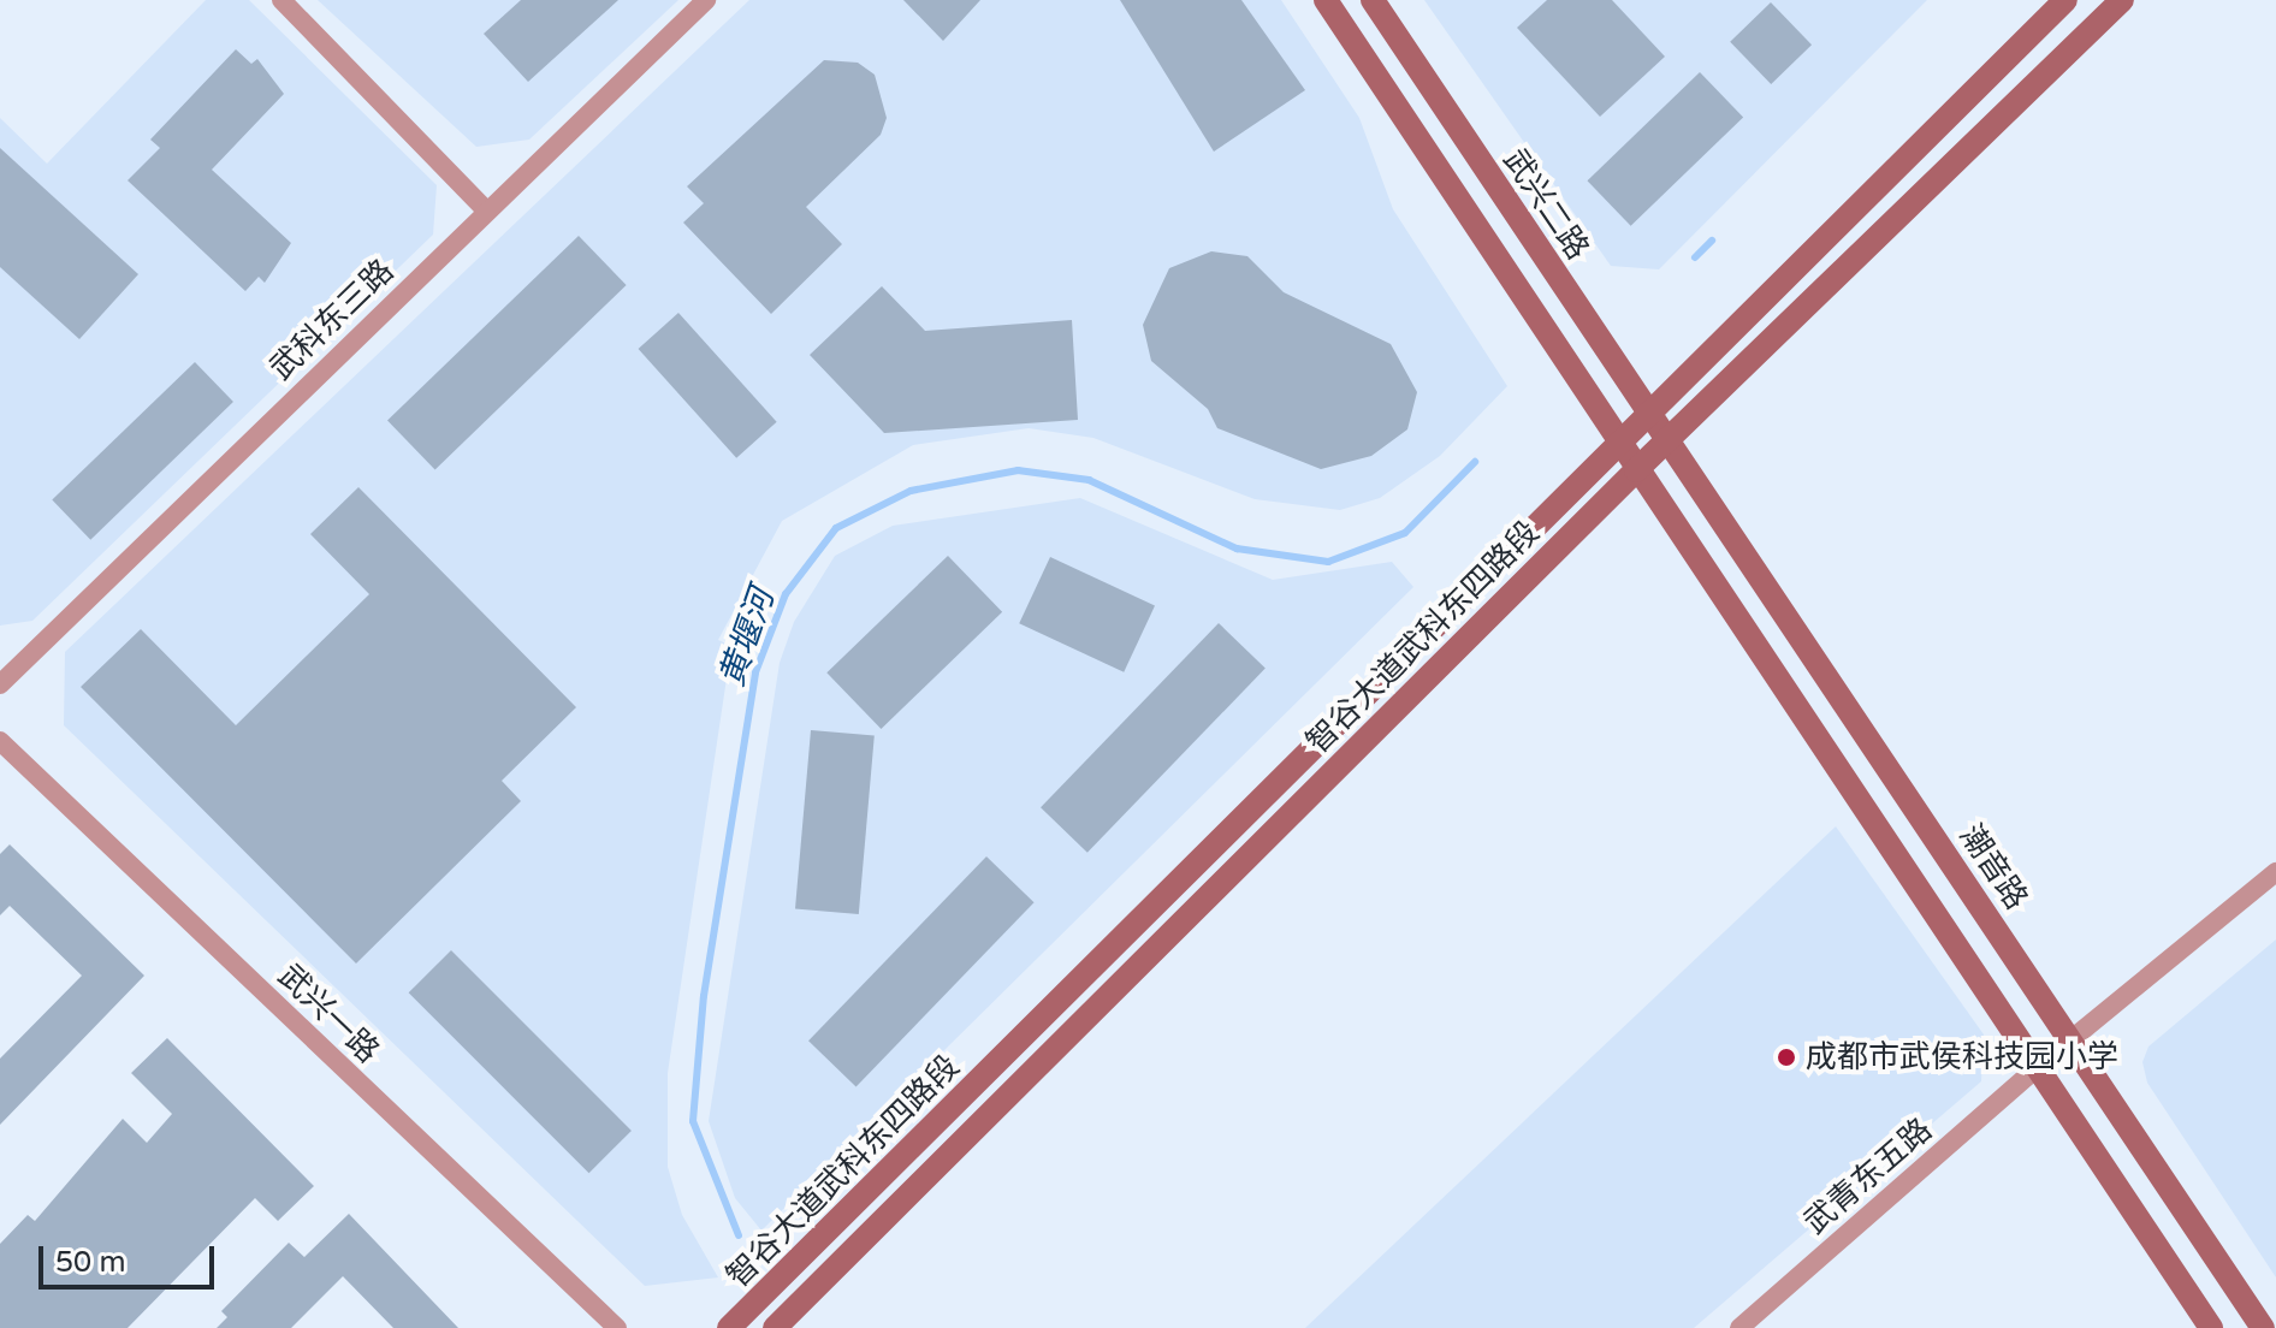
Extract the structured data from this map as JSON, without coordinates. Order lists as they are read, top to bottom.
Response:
{
  "streets": {
    "main road": ["武兴二路", "智谷大道武科东四路段", "潮音路"],
    "street": ["武科东三路", "武兴一路", "武青东五路"]
  },
  "crossings": [
    ["武兴二路", "智谷大道武科东四路段"],
    ["武兴二路", "潮音路"],
    ["智谷大道武科东四路段", "潮音路"]
  ],
  "water": ["黄堰河"],
  "places": ["成都市武侯科技园小学"],
  "scale_bar": "50 m"
}
